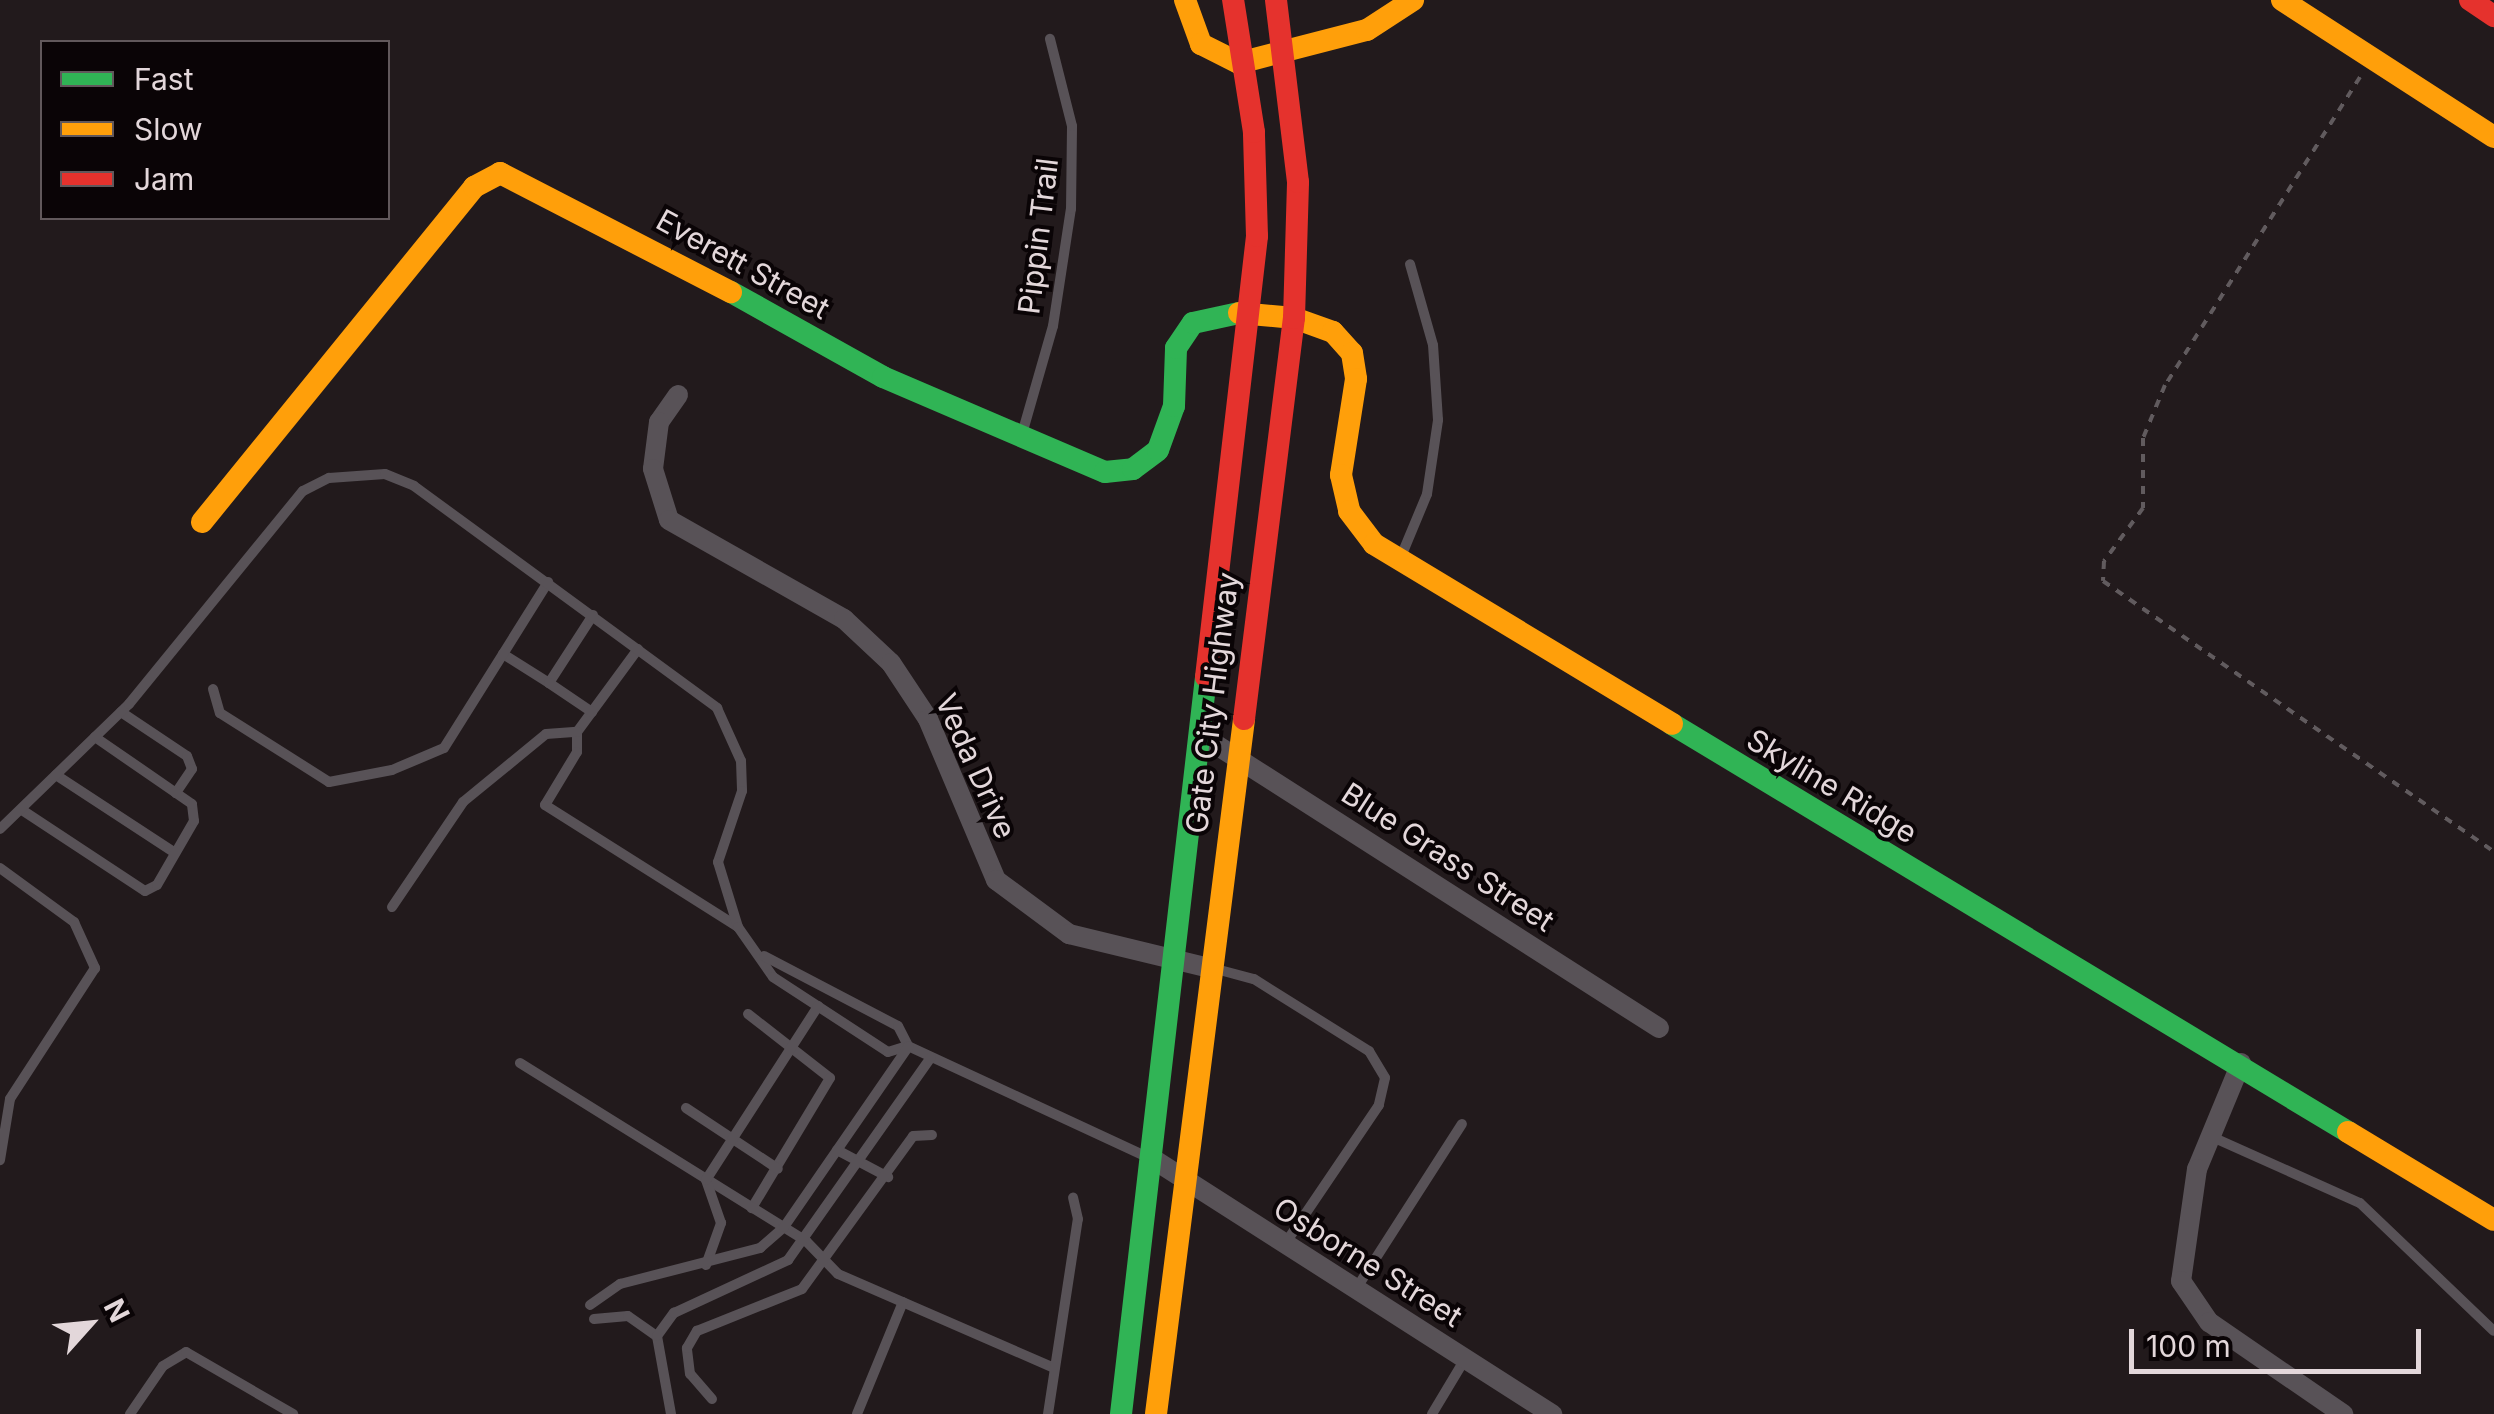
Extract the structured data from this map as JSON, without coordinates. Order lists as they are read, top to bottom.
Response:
{
  "streets": {
    "main road": ["Everett Street", "Gate City Highway", "Skyline Ridge"],
    "street": ["Veda Drive", "Blue Grass Street", "Osborne Street"],
    "lane": ["Pippin Trail"]
  },
  "crossings": [
    ["Pippin Trail", "Everett Street"],
    ["Everett Street", "Gate City Highway"],
    ["Everett Street", "Skyline Ridge"],
    ["Gate City Highway", "Veda Drive"],
    ["Gate City Highway", "Skyline Ridge"],
    ["Gate City Highway", "Blue Grass Street"],
    ["Gate City Highway", "Osborne Street"]
  ],
  "legend": ["Fast", "Slow", "Jam"],
  "scale_bar": "100 m",
  "north": "top right"
}
